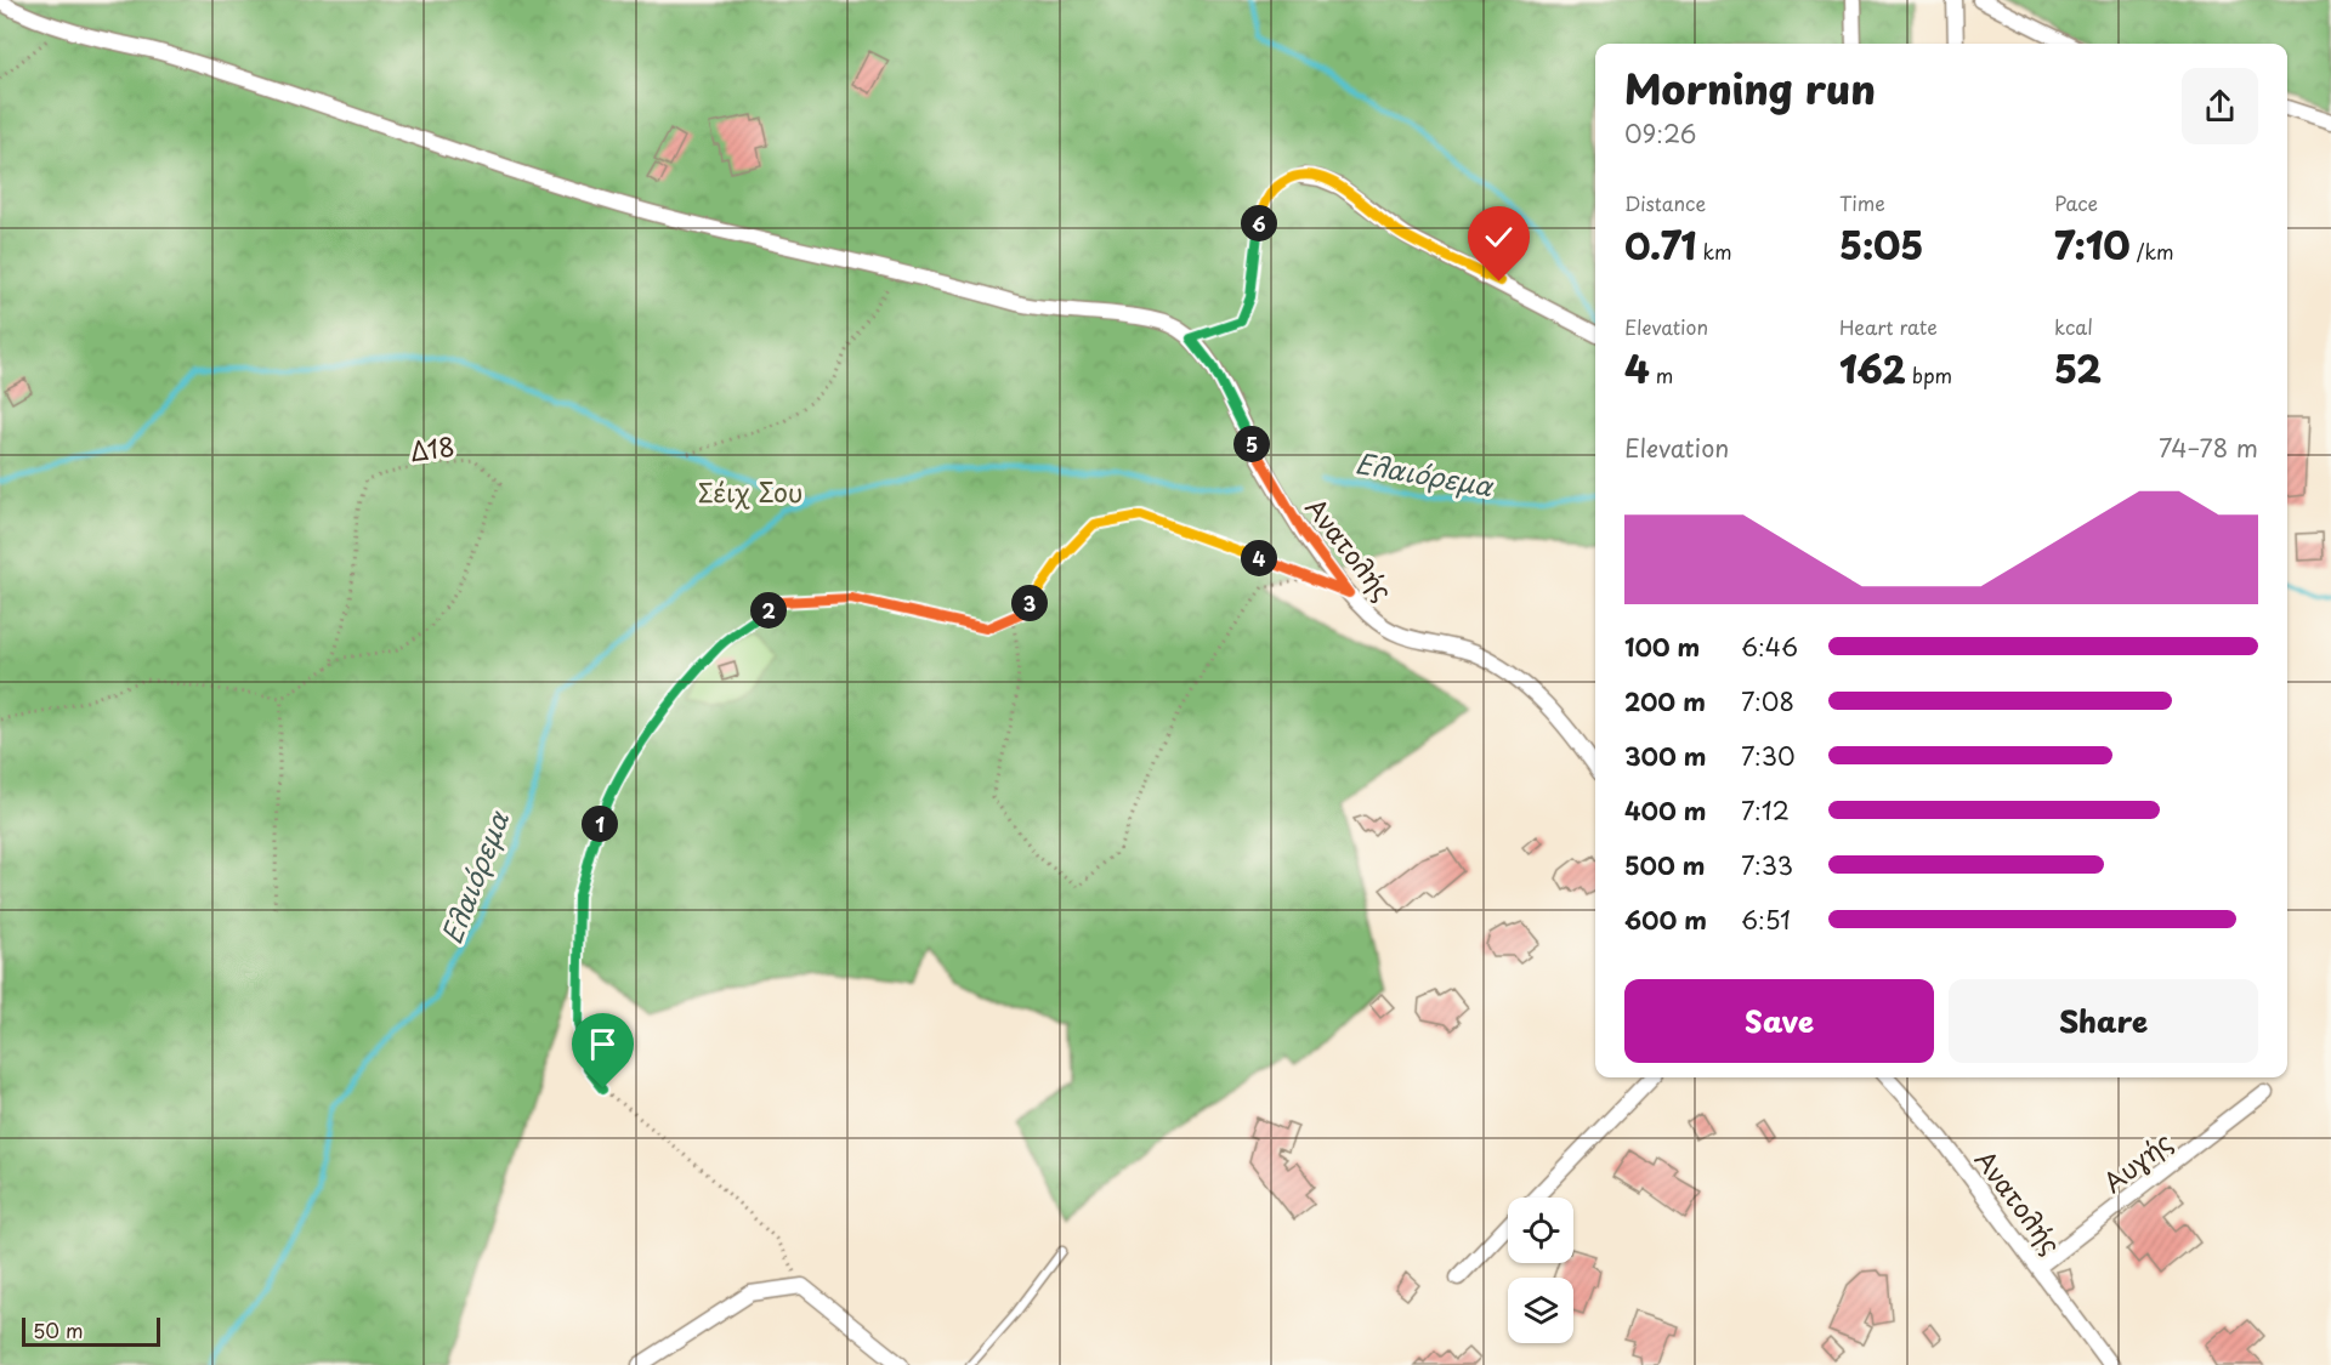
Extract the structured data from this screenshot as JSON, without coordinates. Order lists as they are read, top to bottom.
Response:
{
  "streets": {
    "street": ["Ανατολής", "Αυγής"],
    "path": ["Δ18"]
  },
  "crossings": [
    ["Ανατολής", "Αυγής"]
  ],
  "water": ["Ελαιόρεμα"],
  "parks": ["Σέιχ Σου"],
  "scale_bar": "50 m",
  "page": {
    "heading": ["Morning run", "09:26"],
    "stats": [
      ["Distance", "0.71 km"],
      ["Time", "5:05"],
      ["Pace", "7:10 /km"],
      ["Elevation", "4 m"],
      ["Heart rate", "162 bpm"],
      ["kcal", "52"]
    ],
    "pins": [
      "6",
      "5",
      "4",
      "3",
      "2",
      "1"
    ],
    "chart": ["Elevation", "74–78 m"],
    "list": [
      {
        "name": "100 m",
        "note": "6:46"
      },
      {
        "name": "200 m",
        "note": "7:08"
      },
      {
        "name": "300 m",
        "note": "7:30"
      },
      {
        "name": "400 m",
        "note": "7:12"
      },
      {
        "name": "500 m",
        "note": "7:33"
      },
      {
        "name": "600 m",
        "note": "6:51"
      }
    ],
    "buttons": ["Save", "Share"],
    "scale": "50 m"
  }
}
